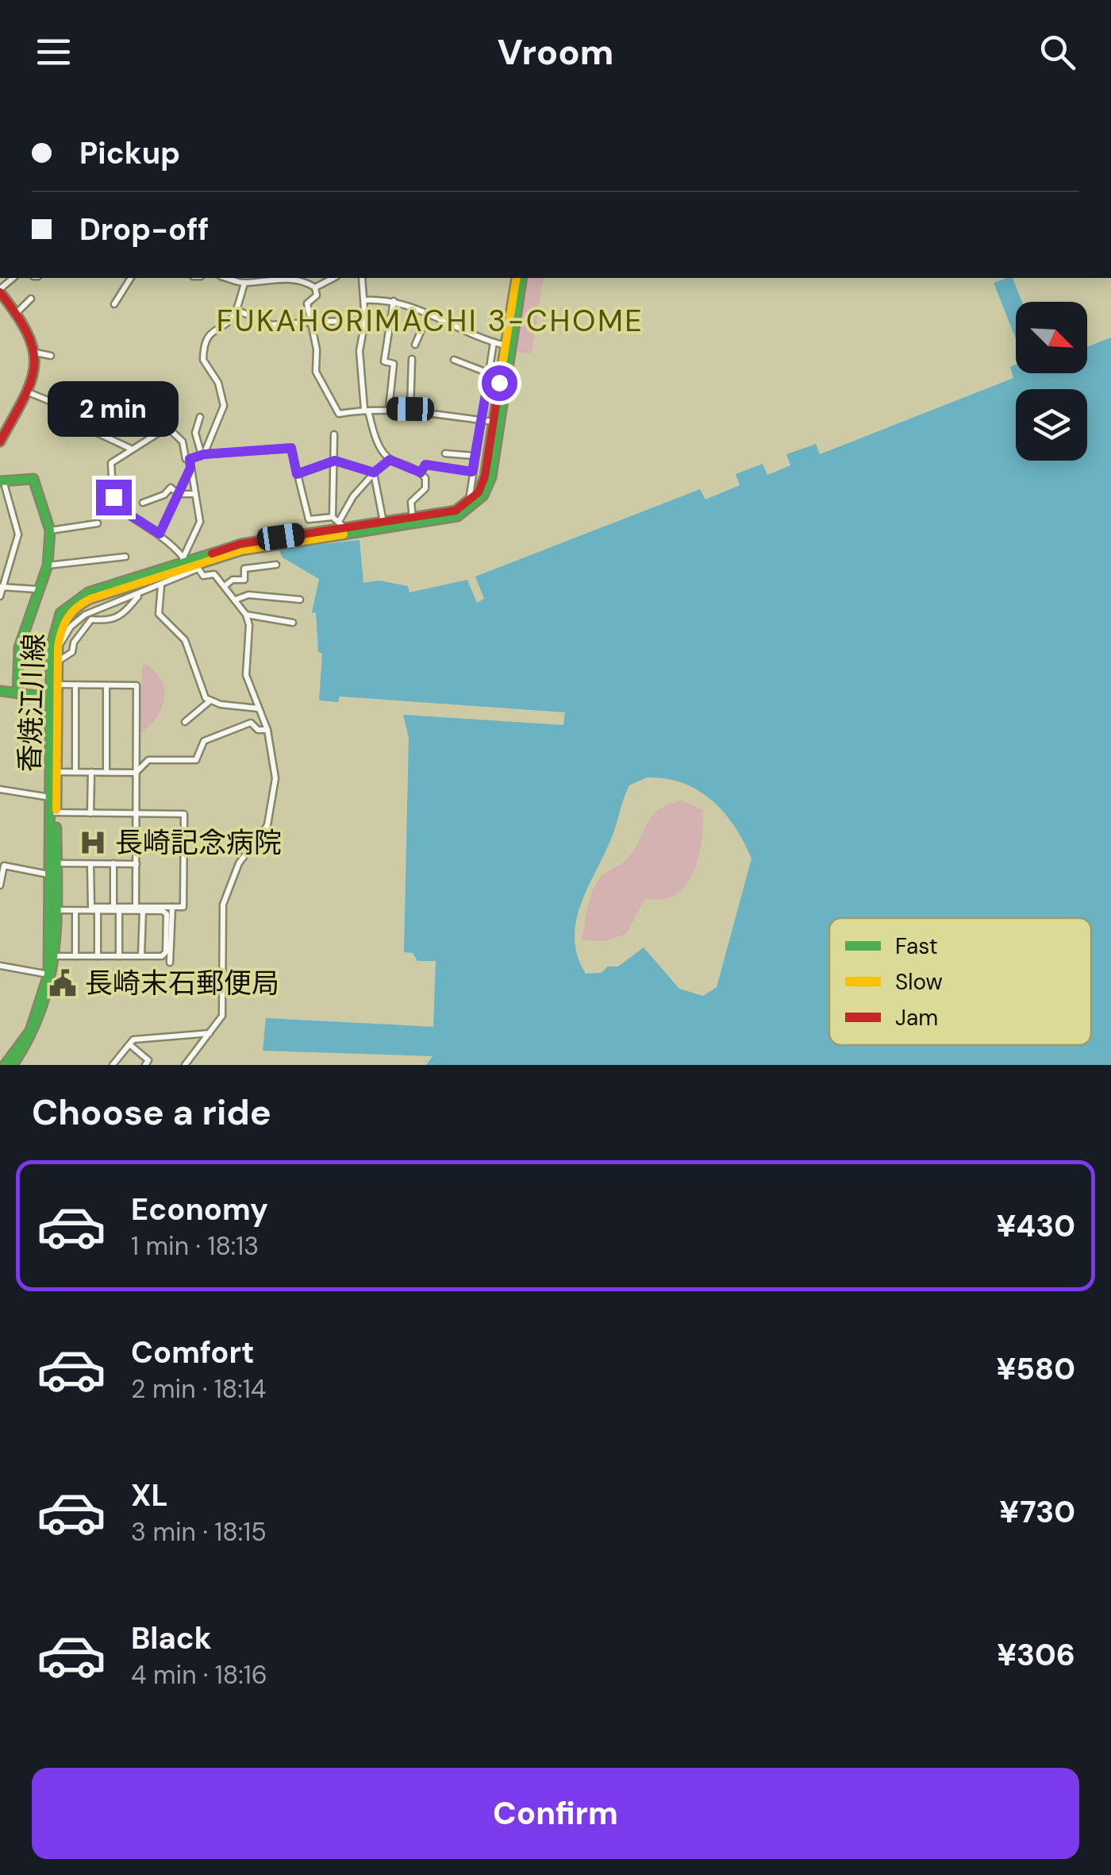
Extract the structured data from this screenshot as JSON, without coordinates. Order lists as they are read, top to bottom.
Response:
{
  "streets": {
    "main road": ["香焼江川線"]
  },
  "districts": ["FUKAHORIMACHI 3-CHOME"],
  "places": {
    "hospital": ["長崎記念病院"],
    "public building": ["長崎末石郵便局"]
  },
  "legend": ["Fast", "Slow", "Jam"],
  "north": "bottom right",
  "page": {
    "header": "Vroom",
    "banner": ["Pickup", "Drop-off"],
    "bubble": "2 min",
    "heading": "Choose a ride",
    "list": [
      {
        "name": "Economy",
        "note": "1 min · 18:13",
        "value": "¥430"
      },
      {
        "name": "Comfort",
        "note": "2 min · 18:14",
        "value": "¥580"
      },
      {
        "name": "XL",
        "note": "3 min · 18:15",
        "value": "¥730"
      },
      {
        "name": "Black",
        "note": "4 min · 18:16",
        "value": "¥306"
      }
    ],
    "buttons": "Confirm"
  }
}
